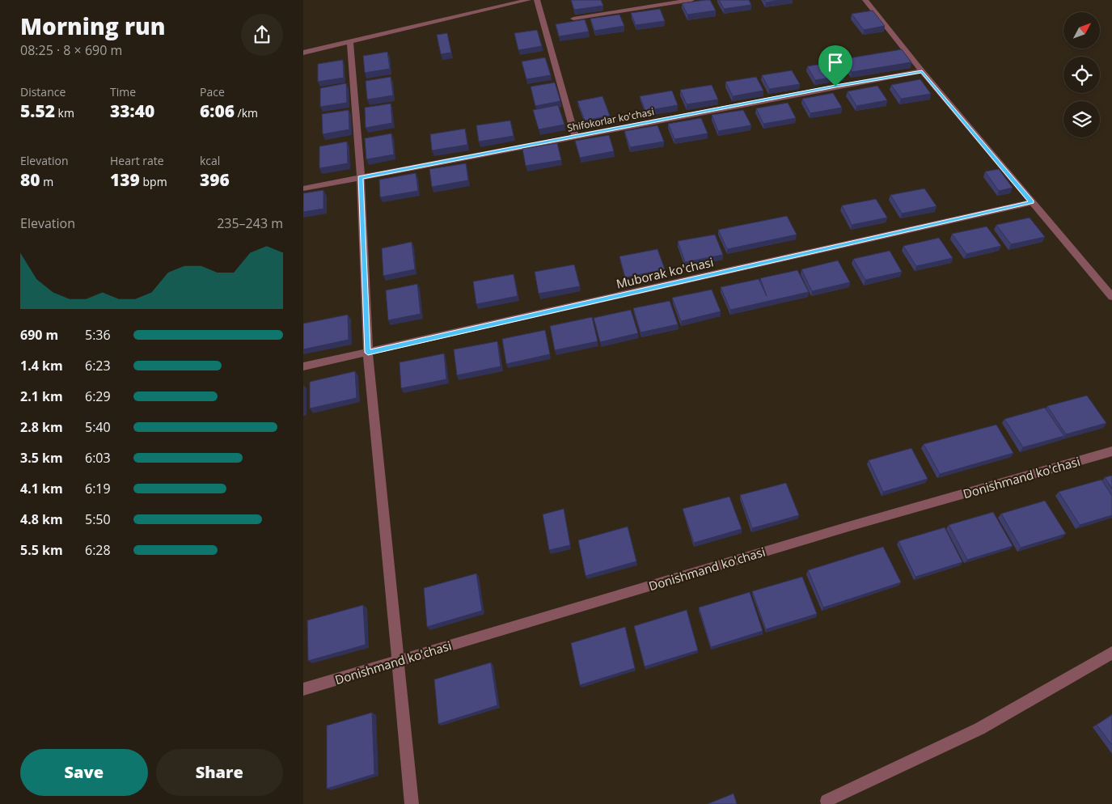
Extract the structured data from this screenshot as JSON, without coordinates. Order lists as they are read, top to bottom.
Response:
{
  "streets": {
    "street": ["Shifokorlar ko'chasi", "Muborak ko'chasi", "Donishmand ko'chasi"]
  },
  "north": "top right",
  "page": {
    "heading": ["Morning run", "08:25 · 8 × 690 m"],
    "stats": [
      ["Distance", "5.52 km"],
      ["Time", "33:40"],
      ["Pace", "6:06 /km"],
      ["Elevation", "80 m"],
      ["Heart rate", "139 bpm"],
      ["kcal", "396"]
    ],
    "chart": ["Elevation", "235–243 m"],
    "list": [
      {
        "name": "690 m",
        "note": "5:36"
      },
      {
        "name": "1.4 km",
        "note": "6:23"
      },
      {
        "name": "2.1 km",
        "note": "6:29"
      },
      {
        "name": "2.8 km",
        "note": "5:40"
      },
      {
        "name": "3.5 km",
        "note": "6:03"
      },
      {
        "name": "4.1 km",
        "note": "6:19"
      },
      {
        "name": "4.8 km",
        "note": "5:50"
      },
      {
        "name": "5.5 km",
        "note": "6:28"
      }
    ],
    "buttons": ["Save", "Share"]
  }
}
